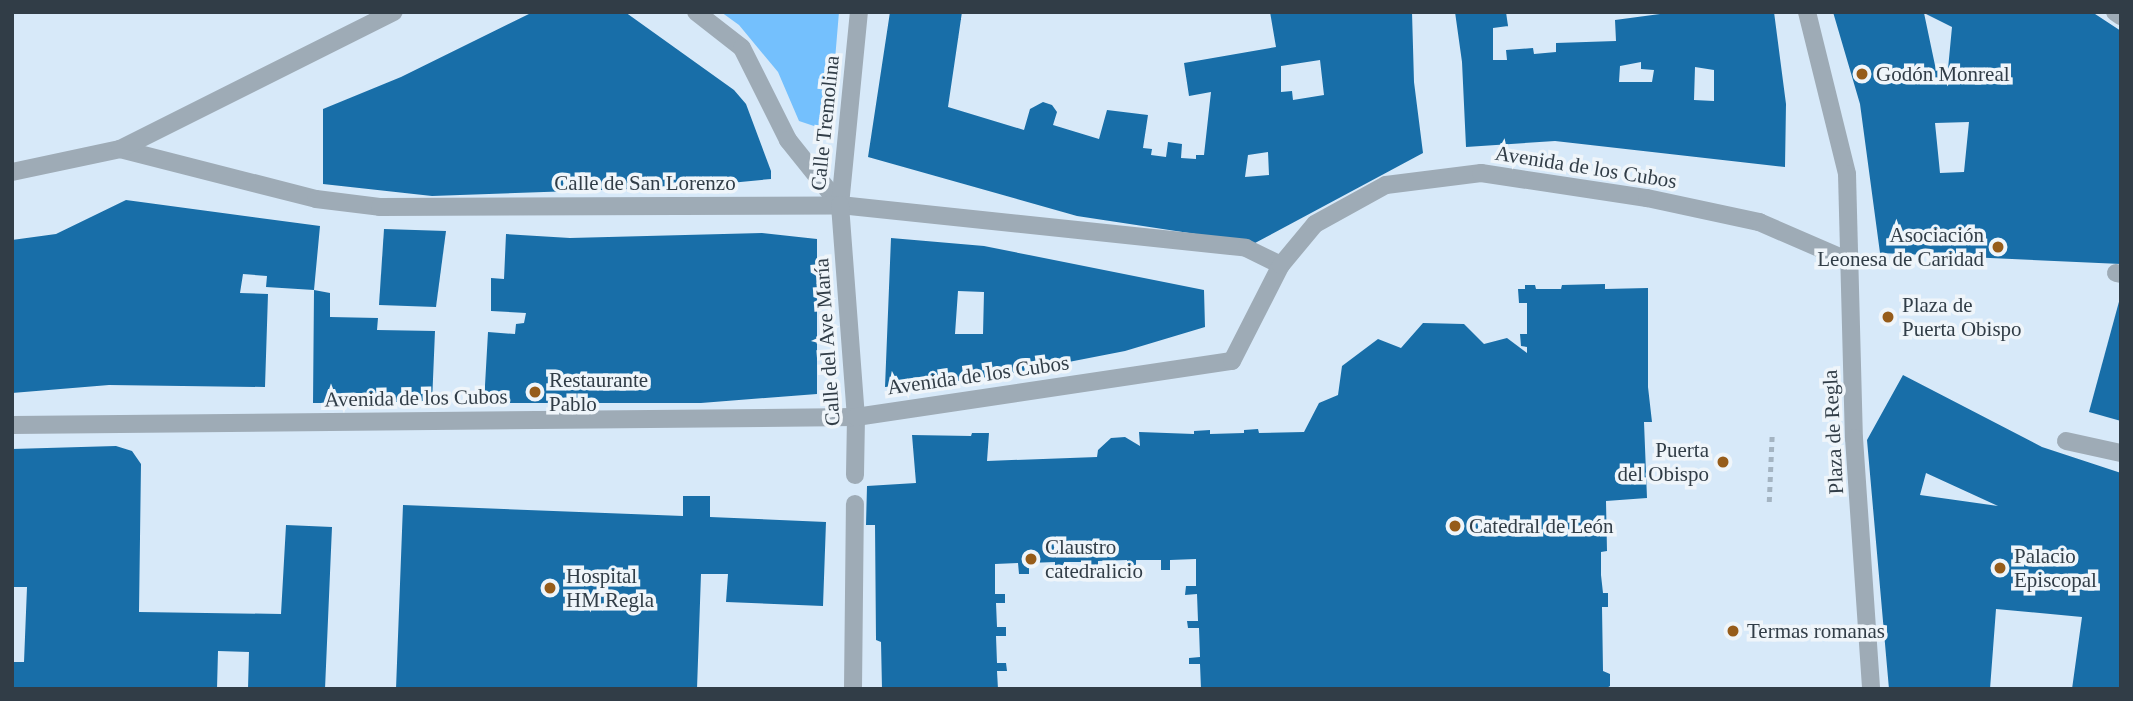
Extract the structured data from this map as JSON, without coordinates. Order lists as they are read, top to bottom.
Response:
{
  "streets": {
    "street": [
      "Calle Tremolina",
      "Avenida de los Cubos",
      "Calle de San Lorenzo",
      "Calle del Ave María",
      "Plaza de Regla"
    ]
  },
  "crossings": [
    ["Calle Tremolina", "Calle de San Lorenzo"],
    ["Calle Tremolina", "Calle del Ave María"],
    ["Avenida de los Cubos", "Calle de San Lorenzo"],
    ["Avenida de los Cubos", "Calle del Ave María"],
    ["Avenida de los Cubos", "Plaza de Regla"],
    ["Calle de San Lorenzo", "Calle del Ave María"]
  ],
  "places": [
    "Godón Monreal",
    "Asociación Leonesa de Caridad",
    "Plaza de Puerta Obispo",
    "Restaurante Pablo",
    "Puerta del Obispo",
    "Catedral de León",
    "Claustro catedralicio",
    "Palacio Episcopal",
    "Hospital HM Regla",
    "Termas romanas"
  ]
}
